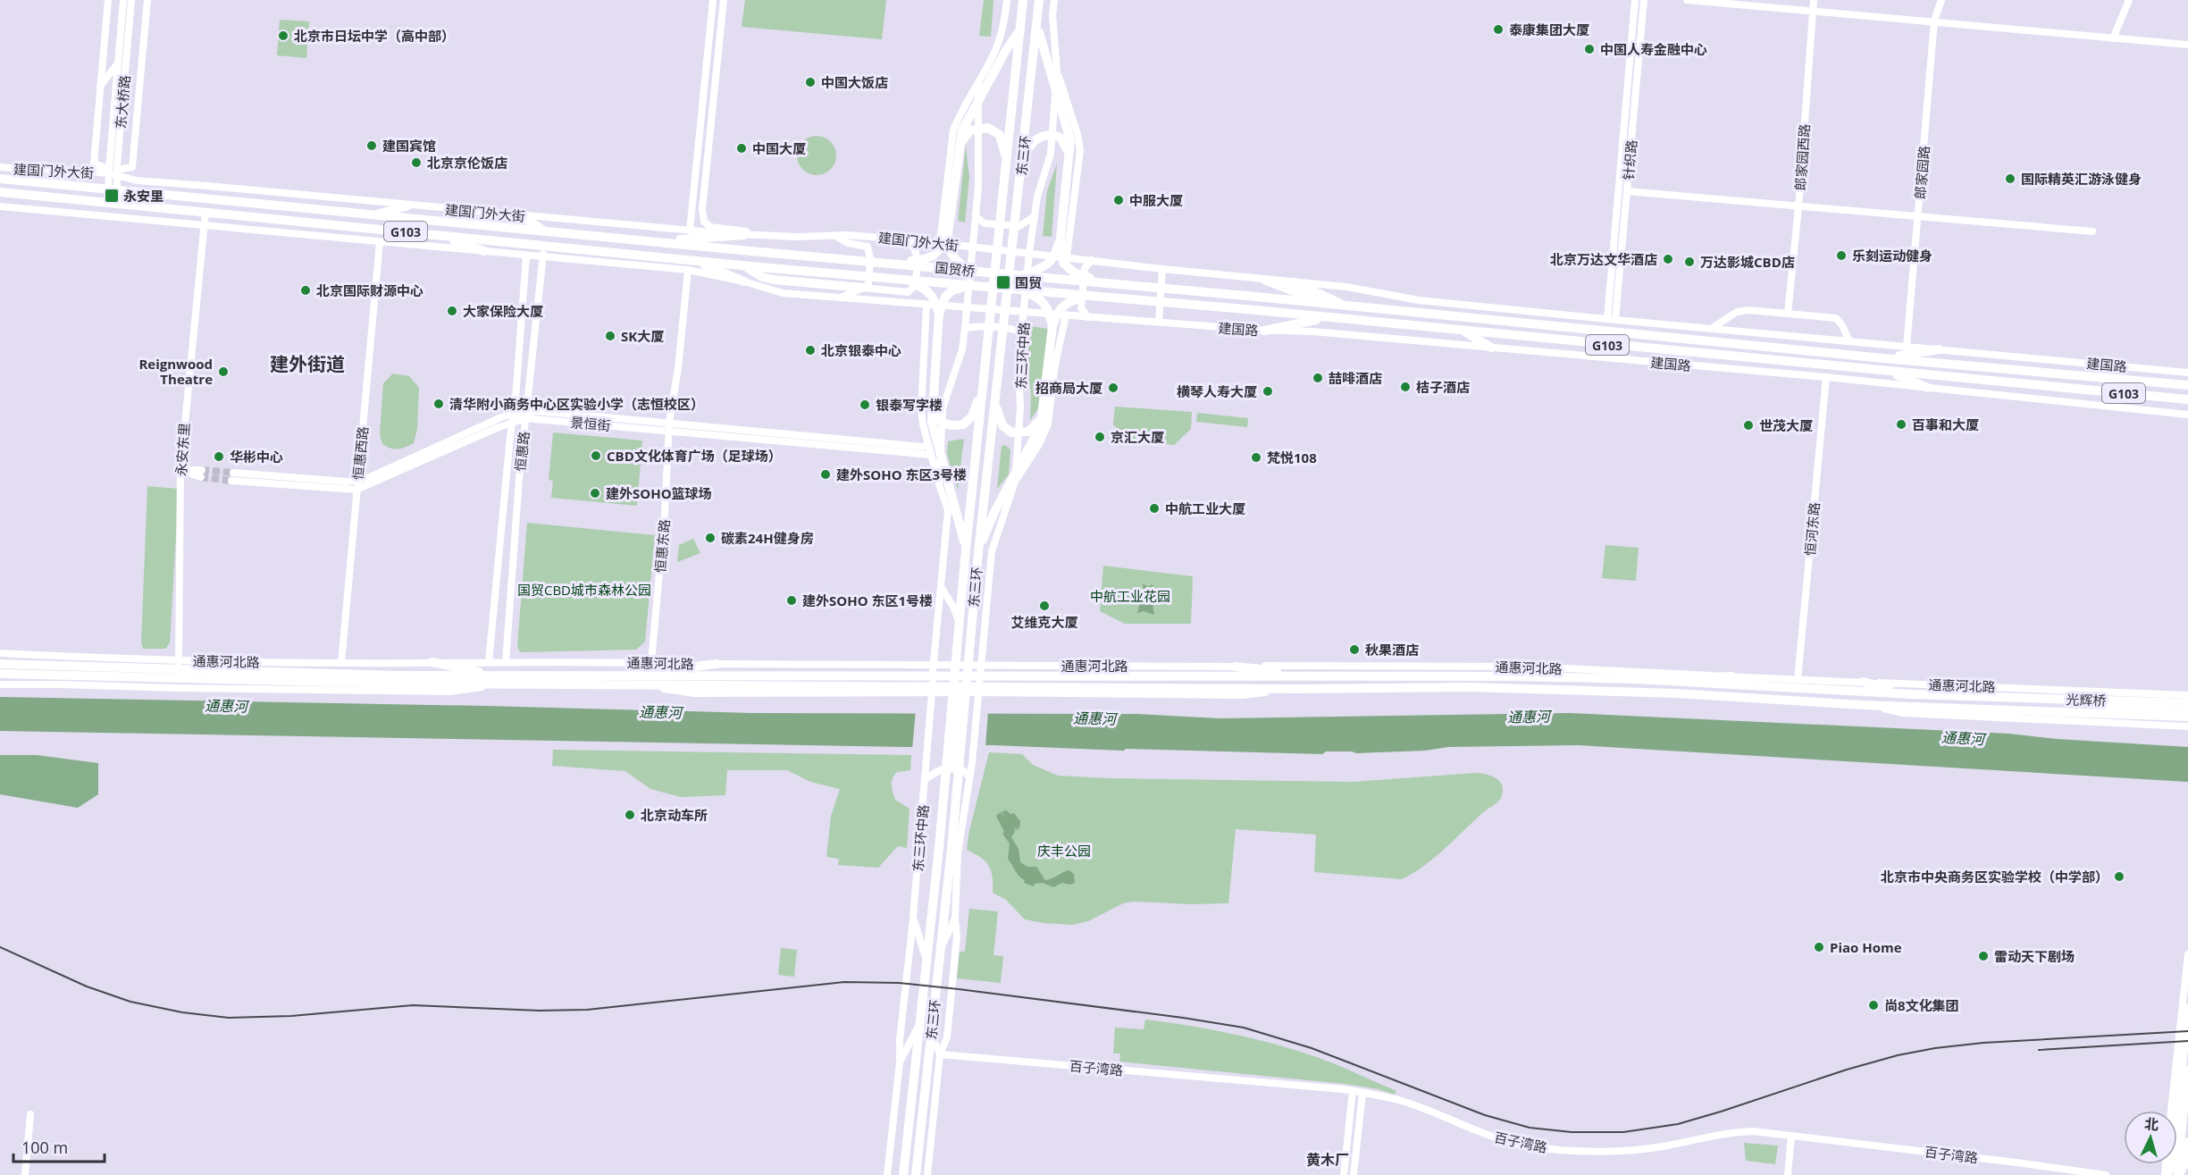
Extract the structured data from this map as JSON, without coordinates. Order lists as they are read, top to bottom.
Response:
{
  "streets": {
    "highway": [
      "东三环",
      "建国门外大街",
      "G103",
      "国贸桥",
      "建国路",
      "通惠河北路",
      "光辉桥"
    ],
    "street": [
      "东大桥路",
      "郎家园西路",
      "针织路",
      "郎家园路",
      "东三环中路",
      "景恒街",
      "永安东里",
      "恒惠路",
      "恒惠西路",
      "恒河东路",
      "恒惠东路",
      "百子湾路"
    ]
  },
  "crossings": [
    ["东大桥路", "建国门外大街"],
    ["针织路", "建国路"],
    ["建国门外大街", "国贸桥"],
    ["建国门外大街", "建国路"],
    ["建国门外大街", "东三环中路"],
    ["建国门外大街", "永安东里"],
    ["郎家园路", "建国路"],
    ["国贸桥", "建国路"],
    ["建国路", "东三环中路"],
    ["建国路", "恒河东路"],
    ["东三环中路", "通惠河北路"],
    ["景恒街", "恒惠路"],
    ["景恒街", "恒惠西路"],
    ["景恒街", "恒惠东路"],
    ["永安东里", "通惠河北路"],
    ["恒惠路", "通惠河北路"],
    ["恒惠西路", "通惠河北路"],
    ["恒河东路", "通惠河北路"],
    ["恒惠东路", "通惠河北路"],
    ["通惠河北路", "光辉桥"]
  ],
  "districts": ["建外街道", "黄木厂"],
  "water": ["通惠河"],
  "parks": ["国贸CBD城市森林公园", "中航工业花园", "庆丰公园"],
  "places": {
    "other": [
      "泰康集团大厦",
      "北京市日坛中学（高中部）",
      "中国人寿金融中心",
      "中国大饭店",
      "建国宾馆",
      "中国大厦",
      "北京京伦饭店",
      "国际精英汇游泳健身",
      "中服大厦",
      "乐刻运动健身",
      "北京万达文华酒店",
      "万达影城CBD店",
      "北京国际财源中心",
      "大家保险大厦",
      "SK大厦",
      "北京银泰中心",
      "Reignwood Theatre",
      "喆啡酒店",
      "桔子酒店",
      "招商局大厦",
      "横琴人寿大厦",
      "清华附小商务中心区实验小学（志恒校区）",
      "银泰写字楼",
      "百事和大厦",
      "世茂大厦",
      "京汇大厦",
      "CBD文化体育广场（足球场）",
      "华彬中心",
      "梵悦108",
      "建外SOHO 东区3号楼",
      "建外SOHO篮球场",
      "中航工业大厦",
      "碳素24H健身房",
      "建外SOHO 东区1号楼",
      "艾维克大厦",
      "秋果酒店",
      "北京动车所",
      "北京市中央商务区实验学校（中学部）",
      "Piao Home",
      "雷动天下剧场",
      "尚8文化集团"
    ],
    "transit": ["永安里", "国贸"]
  },
  "scale_bar": "100 m",
  "north": "top"
}
